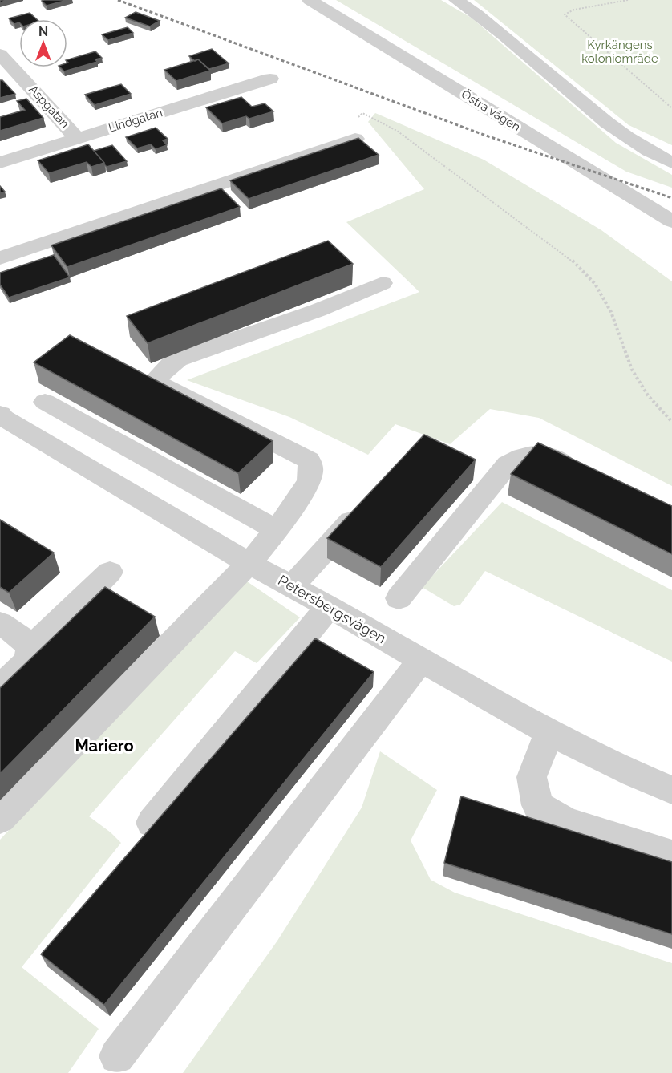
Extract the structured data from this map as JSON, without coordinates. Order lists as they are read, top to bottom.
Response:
{
  "streets": {
    "street": [
      "Aspgatan",
      "Östra vägen",
      "Lindgatan",
      "Petersbergsvägen"
    ]
  },
  "crossings": [
    ["Aspgatan", "Lindgatan"]
  ],
  "districts": ["Mariero"],
  "parks": ["Kyrkängens koloniområde"],
  "north": "top"
}
